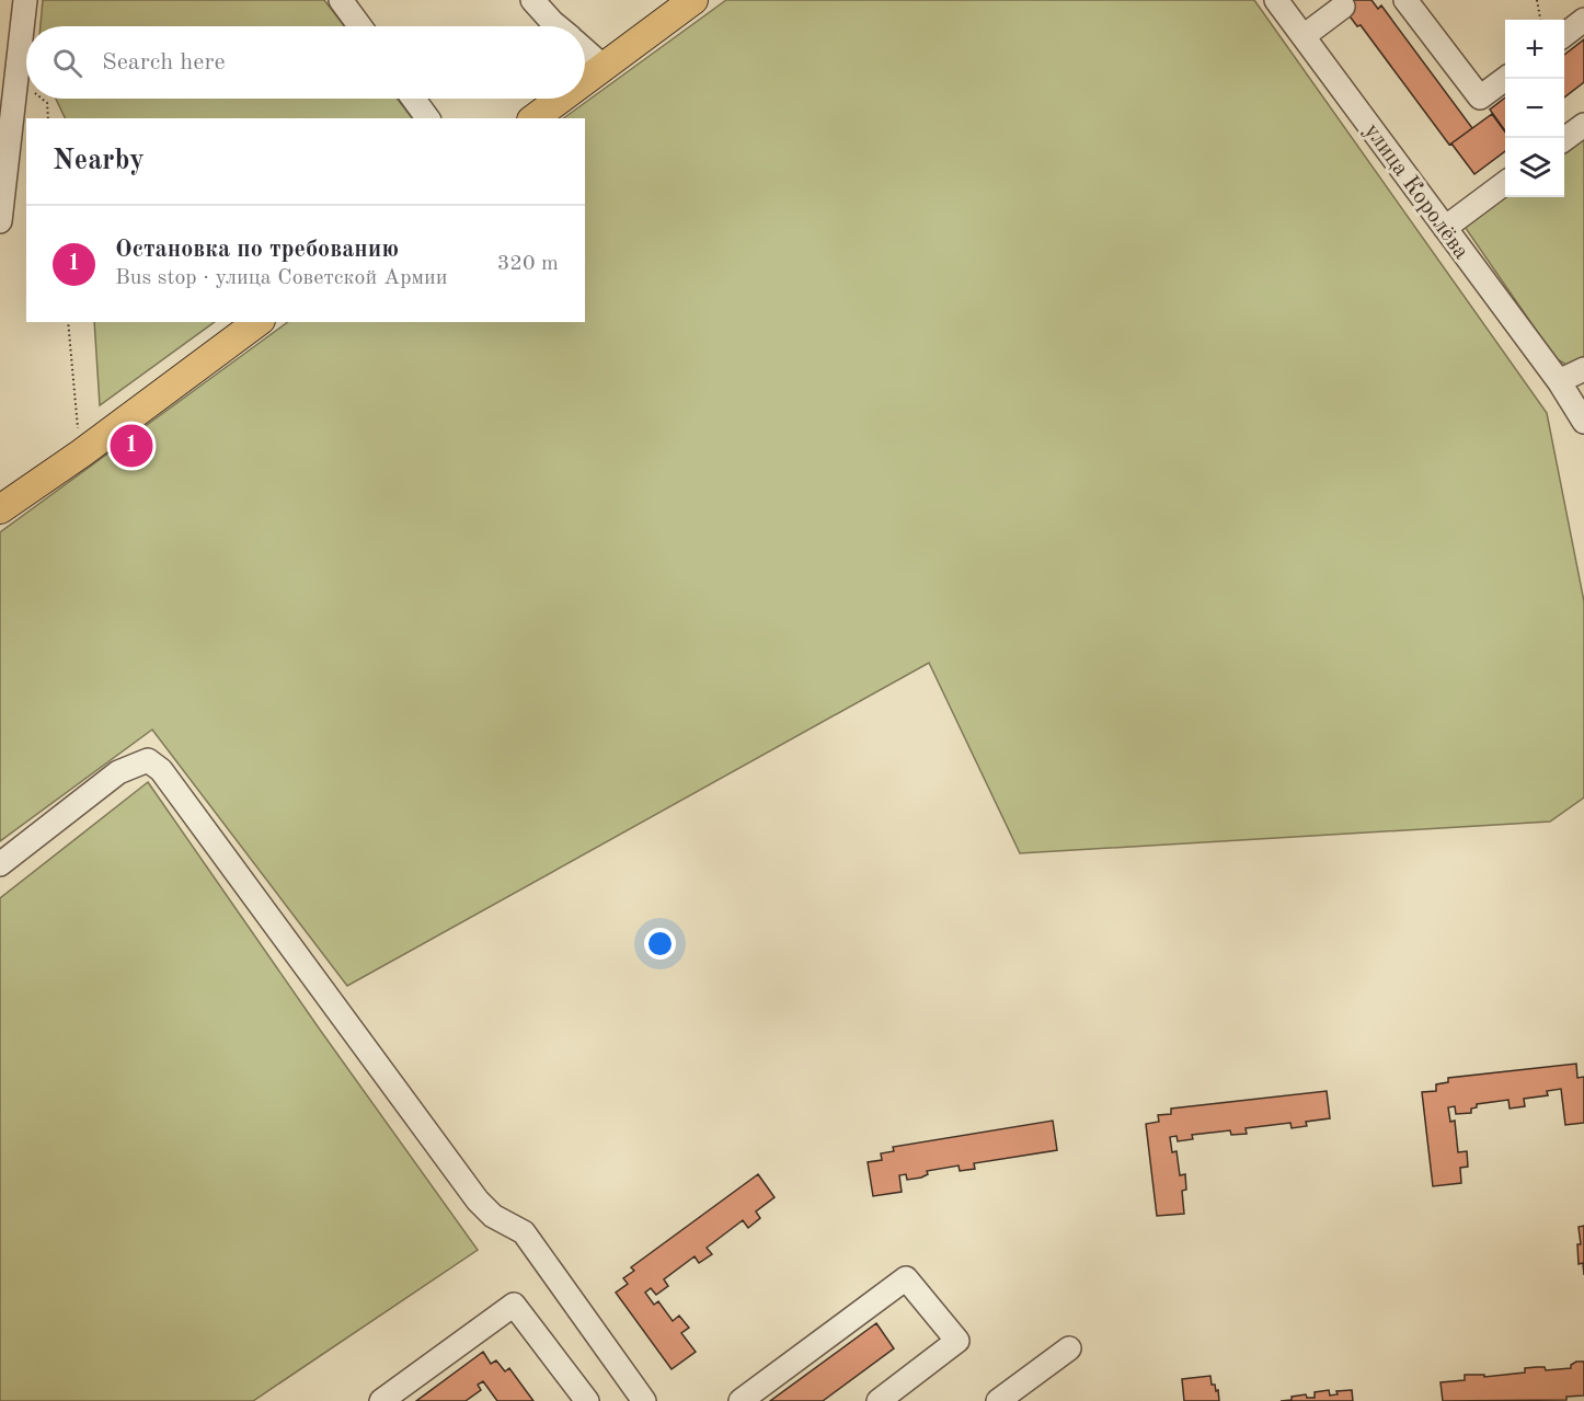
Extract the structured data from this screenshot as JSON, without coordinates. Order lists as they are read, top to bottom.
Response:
{
  "streets": {
    "street": ["улица Королёва"]
  },
  "page": {
    "map_buttons": ["+", "−"],
    "search": "Search here",
    "heading": "Nearby",
    "list": [
      {
        "mark": "1",
        "name": "Остановка по требованию",
        "note": "Bus stop · улица Советской Армии",
        "value": "320 m"
      }
    ],
    "pins": "1"
  }
}
